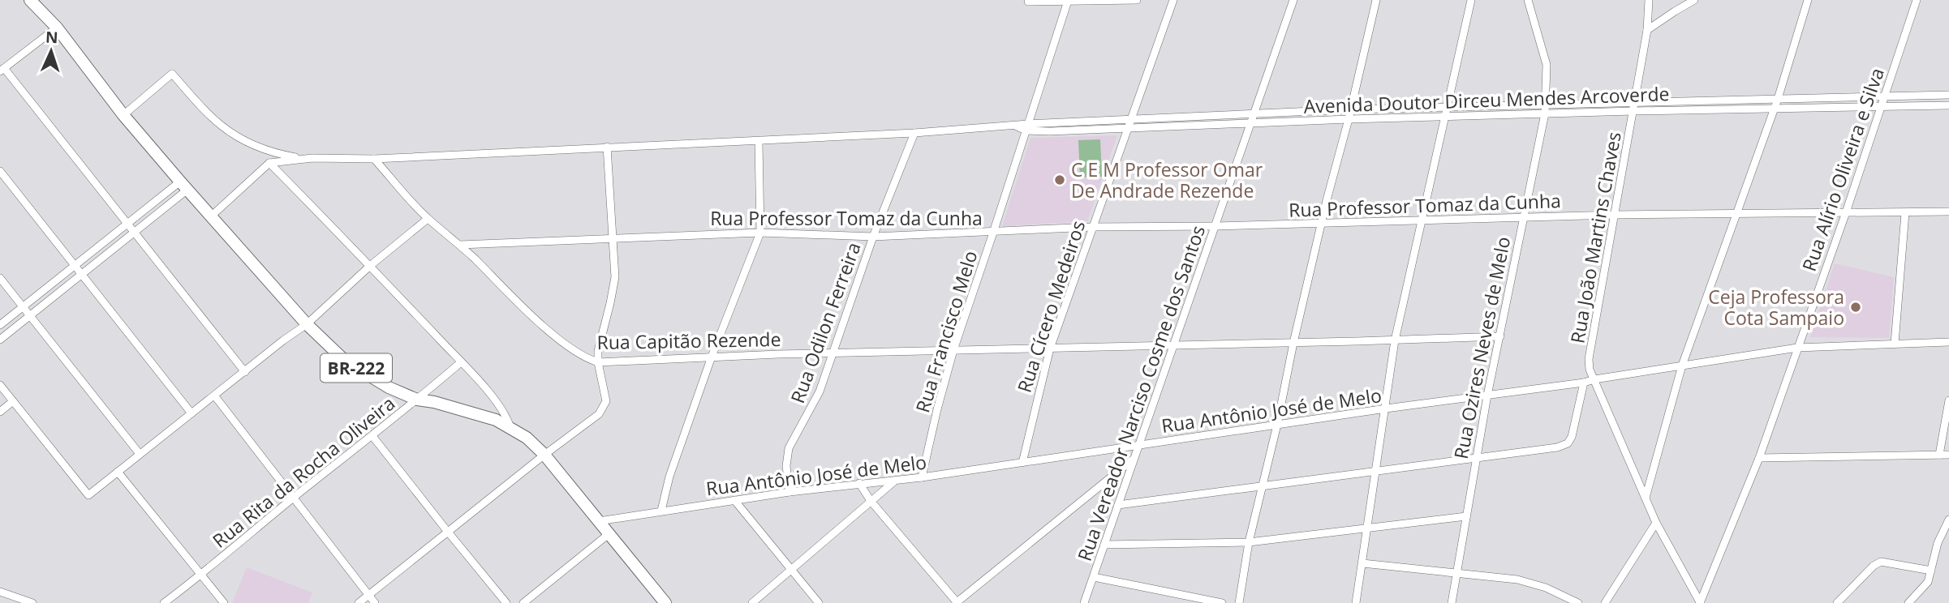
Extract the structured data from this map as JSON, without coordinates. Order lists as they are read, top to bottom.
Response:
{
  "streets": {
    "main road": ["BR-222"],
    "street": [
      "Avenida Doutor Dirceu Mendes Arcoverde",
      "Rua Alírio Oliveira e Silva",
      "Rua Professor Tomaz da Cunha",
      "Rua João Martins Chaves",
      "Rua Cícero Medeiros",
      "Rua Odilon Ferreira",
      "Rua Francisco Melo",
      "Rua Capitão Rezende",
      "Rua Ozires Neves de Melo",
      "Rua Vereador Narciso Cosme dos Santos",
      "Rua Antônio José de Melo",
      "Rua Rita da Rocha Oliveira"
    ]
  },
  "crossings": [
    ["Avenida Doutor Dirceu Mendes Arcoverde", "Rua Alírio Oliveira e Silva"],
    ["Avenida Doutor Dirceu Mendes Arcoverde", "Rua João Martins Chaves"],
    ["Avenida Doutor Dirceu Mendes Arcoverde", "Rua Cícero Medeiros"],
    ["Avenida Doutor Dirceu Mendes Arcoverde", "Rua Francisco Melo"],
    ["Avenida Doutor Dirceu Mendes Arcoverde", "Rua Ozires Neves de Melo"],
    ["Avenida Doutor Dirceu Mendes Arcoverde", "Rua Vereador Narciso Cosme dos Santos"],
    ["Rua Alírio Oliveira e Silva", "Rua Professor Tomaz da Cunha"],
    ["Rua Alírio Oliveira e Silva", "Rua João Martins Chaves"],
    ["Rua Alírio Oliveira e Silva", "Rua Antônio José de Melo"],
    ["Rua Professor Tomaz da Cunha", "Rua João Martins Chaves"],
    ["Rua Professor Tomaz da Cunha", "Rua Cícero Medeiros"],
    ["Rua Professor Tomaz da Cunha", "Rua Odilon Ferreira"],
    ["Rua Professor Tomaz da Cunha", "Rua Francisco Melo"],
    ["Rua Professor Tomaz da Cunha", "Rua Capitão Rezende"],
    ["Rua Professor Tomaz da Cunha", "Rua Ozires Neves de Melo"],
    ["Rua Professor Tomaz da Cunha", "Rua Vereador Narciso Cosme dos Santos"],
    ["Rua João Martins Chaves", "Rua Antônio José de Melo"],
    ["Rua Cícero Medeiros", "Rua Capitão Rezende"],
    ["Rua Cícero Medeiros", "Rua Antônio José de Melo"],
    ["Rua Odilon Ferreira", "Rua Capitão Rezende"],
    ["Rua Odilon Ferreira", "Rua Antônio José de Melo"],
    ["Rua Francisco Melo", "Rua Capitão Rezende"],
    ["Rua Francisco Melo", "Rua Antônio José de Melo"],
    ["Rua Capitão Rezende", "Rua Ozires Neves de Melo"],
    ["Rua Capitão Rezende", "Rua Vereador Narciso Cosme dos Santos"],
    ["Rua Ozires Neves de Melo", "Rua Antônio José de Melo"],
    ["BR-222", "Rua Antônio José de Melo"],
    ["BR-222", "Rua Rita da Rocha Oliveira"],
    ["Rua Vereador Narciso Cosme dos Santos", "Rua Antônio José de Melo"]
  ],
  "places": ["C E M Professor Omar De Andrade Rezende", "Ceja Professora Cota Sampaio"],
  "north": "top"
}
